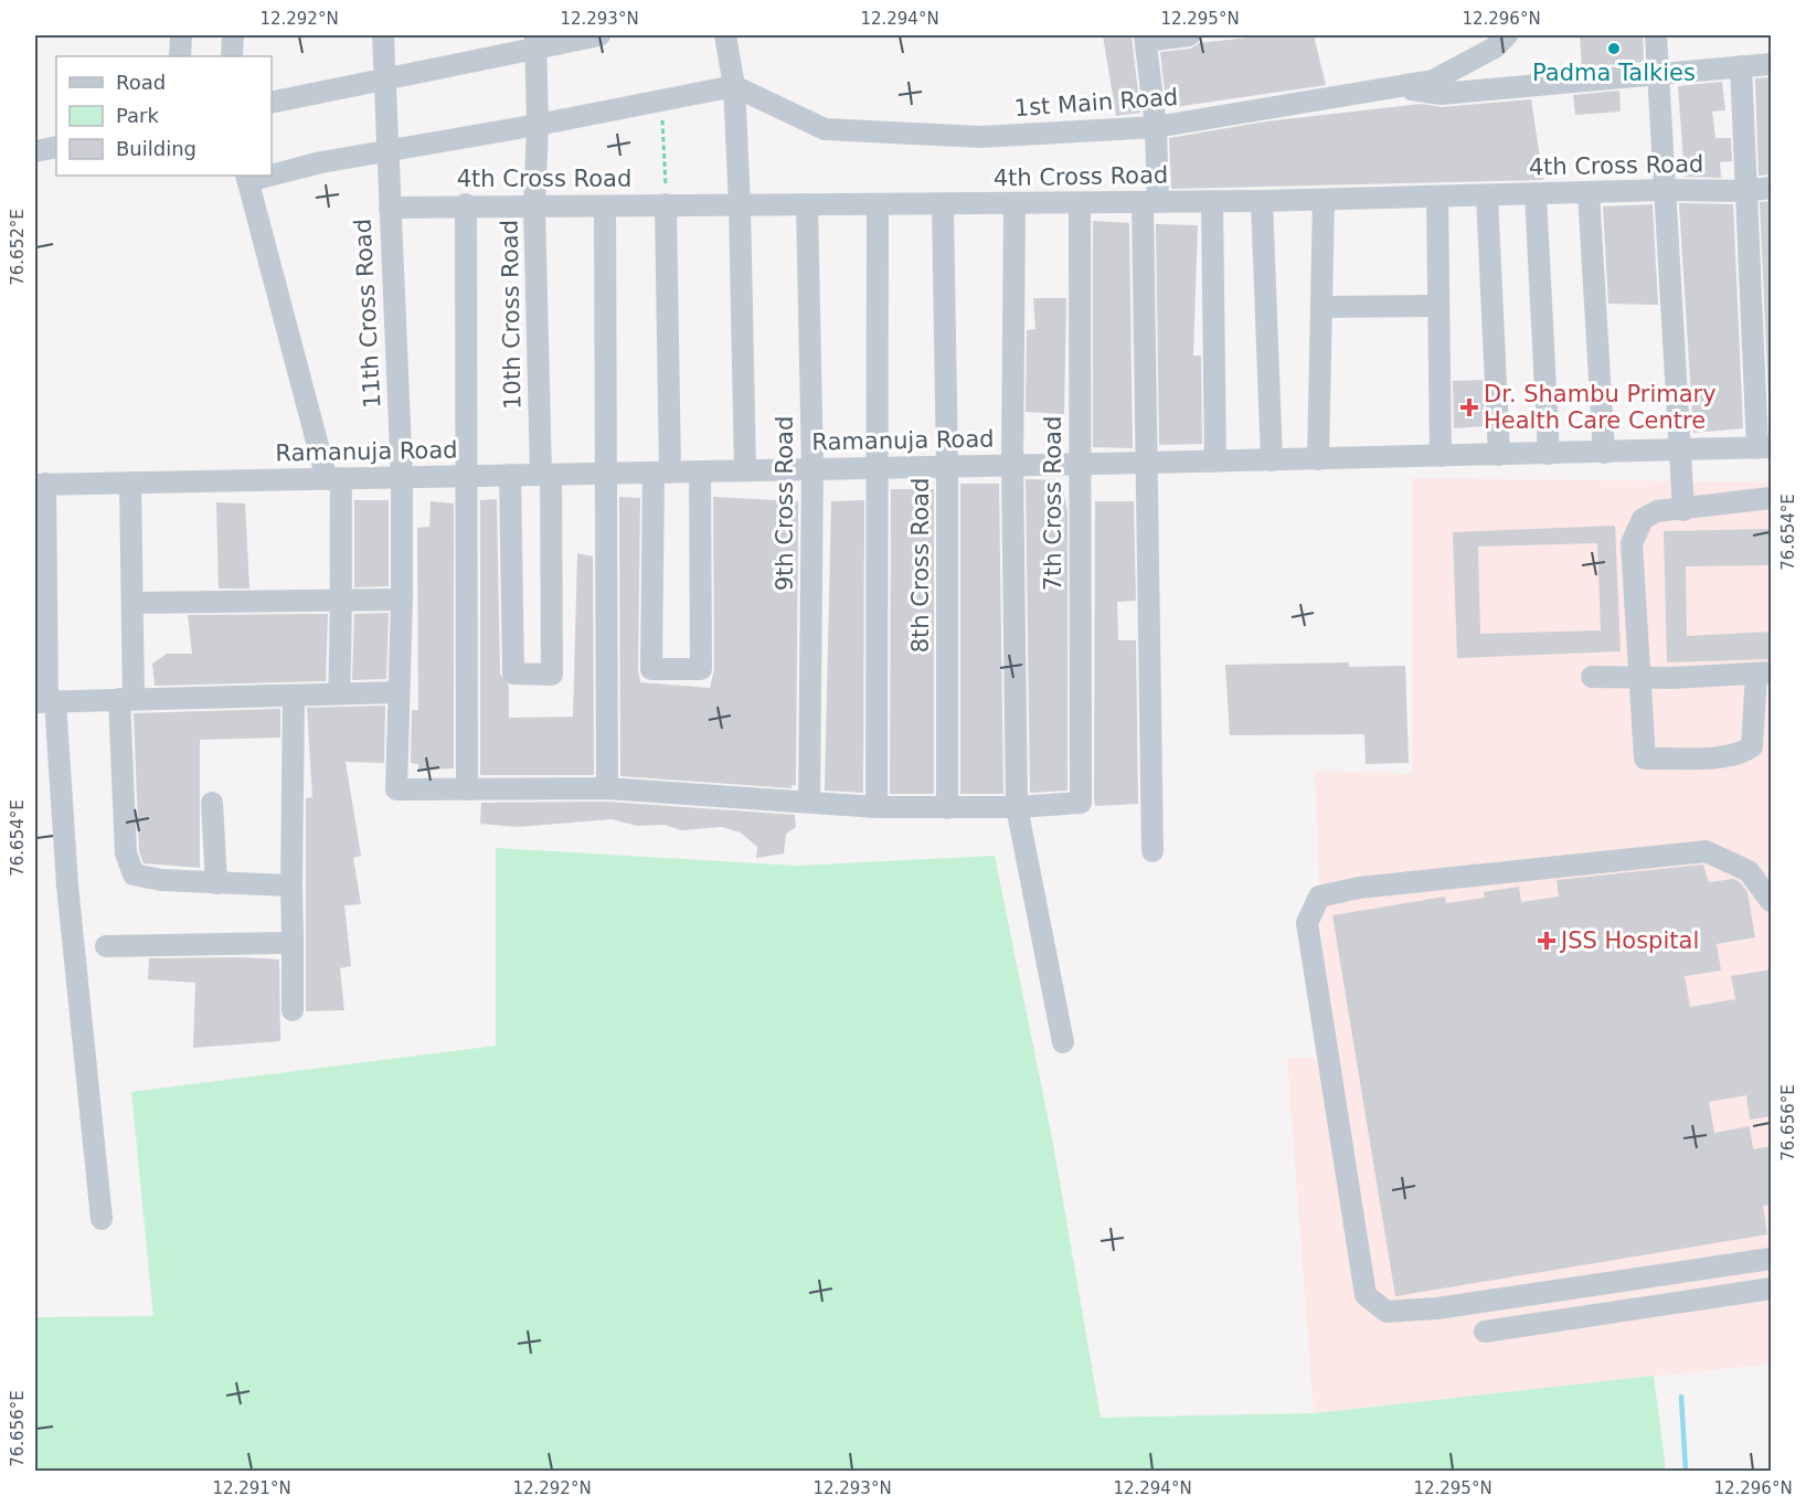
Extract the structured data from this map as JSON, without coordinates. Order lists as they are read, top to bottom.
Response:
{
  "streets": {
    "street": [
      "1st Main Road",
      "4th Cross Road",
      "11th Cross Road",
      "10th Cross Road",
      "Ramanuja Road",
      "9th Cross Road",
      "7th Cross Road",
      "8th Cross Road"
    ]
  },
  "crossings": [
    ["4th Cross Road", "11th Cross Road"],
    ["4th Cross Road", "10th Cross Road"],
    ["4th Cross Road", "9th Cross Road"],
    ["4th Cross Road", "7th Cross Road"],
    ["4th Cross Road", "8th Cross Road"],
    ["11th Cross Road", "Ramanuja Road"],
    ["10th Cross Road", "Ramanuja Road"],
    ["Ramanuja Road", "9th Cross Road"],
    ["Ramanuja Road", "7th Cross Road"],
    ["Ramanuja Road", "8th Cross Road"]
  ],
  "places": {
    "other": ["Padma Talkies"],
    "health": ["Dr. Shambu Primary Health Care Centre", "JSS Hospital"]
  },
  "legend": ["Road", "Park", "Building"],
  "coordinates": [
    "12.292°N",
    "12.293°N",
    "12.294°N",
    "12.295°N",
    "12.296°N",
    "76.652°E",
    "76.654°E",
    "76.656°E",
    "12.291°N"
  ]
}
